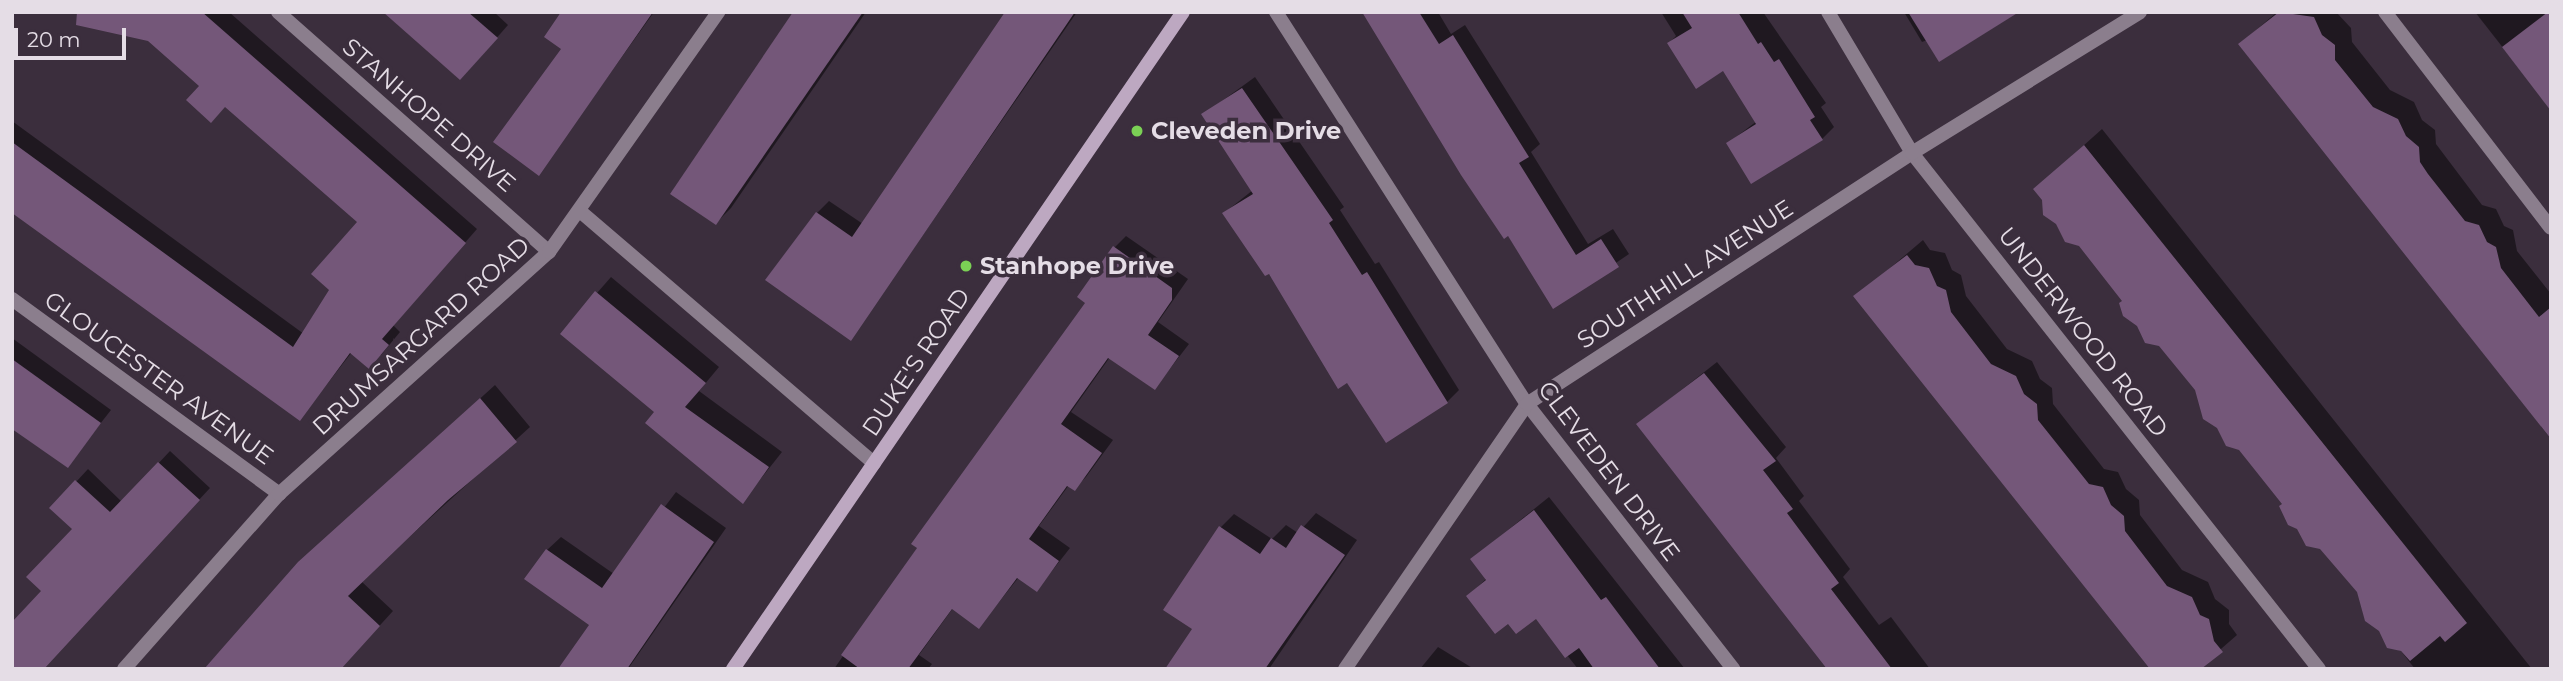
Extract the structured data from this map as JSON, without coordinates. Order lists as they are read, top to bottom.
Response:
{
  "streets": {
    "main road": ["DUKE'S ROAD"],
    "street": [
      "STANHOPE DRIVE",
      "SOUTHHILL AVENUE",
      "UNDERWOOD ROAD",
      "DRUMSARGARD ROAD",
      "GLOUCESTER AVENUE",
      "CLEVEDEN DRIVE"
    ]
  },
  "crossings": [
    ["STANHOPE DRIVE", "DRUMSARGARD ROAD"],
    ["SOUTHHILL AVENUE", "UNDERWOOD ROAD"],
    ["SOUTHHILL AVENUE", "CLEVEDEN DRIVE"],
    ["DRUMSARGARD ROAD", "GLOUCESTER AVENUE"]
  ],
  "places": ["Cleveden Drive", "Stanhope Drive"],
  "scale_bar": "20 m"
}
